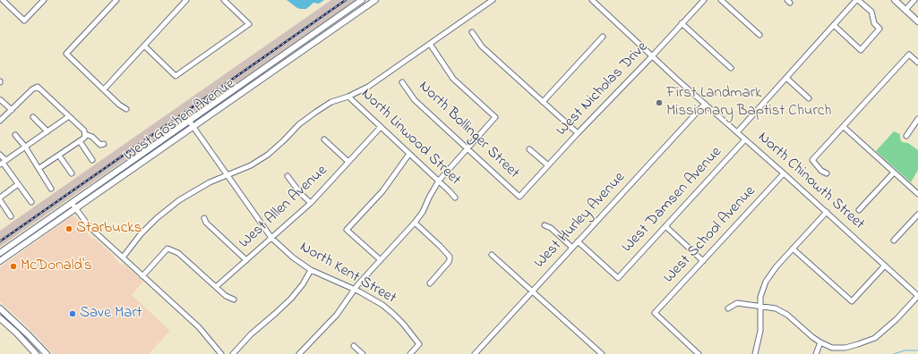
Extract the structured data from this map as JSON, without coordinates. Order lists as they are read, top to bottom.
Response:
{
  "streets": {
    "main road": ["West Goshen Avenue"],
    "street": [
      "West Nicholas Drive",
      "North Bollinger Street",
      "North Linwood Street",
      "North Chinowth Street",
      "West Damsen Avenue",
      "West Allen Avenue",
      "West Hurley Avenue",
      "West School Avenue",
      "North Kent Street"
    ]
  },
  "crossings": [
    ["West Nicholas Drive", "North Bollinger Street"],
    ["West Nicholas Drive", "North Chinowth Street"],
    ["West Goshen Avenue", "North Kent Street"],
    ["North Linwood Street", "West Allen Avenue"],
    ["North Chinowth Street", "West Damsen Avenue"],
    ["North Chinowth Street", "West Hurley Avenue"],
    ["North Chinowth Street", "West School Avenue"],
    ["West Damsen Avenue", "West Hurley Avenue"],
    ["West Allen Avenue", "North Kent Street"]
  ],
  "places": [
    "First Landmark Missionary Baptist Church",
    "Starbucks",
    "McDonald's",
    "Save Mart"
  ]
}
